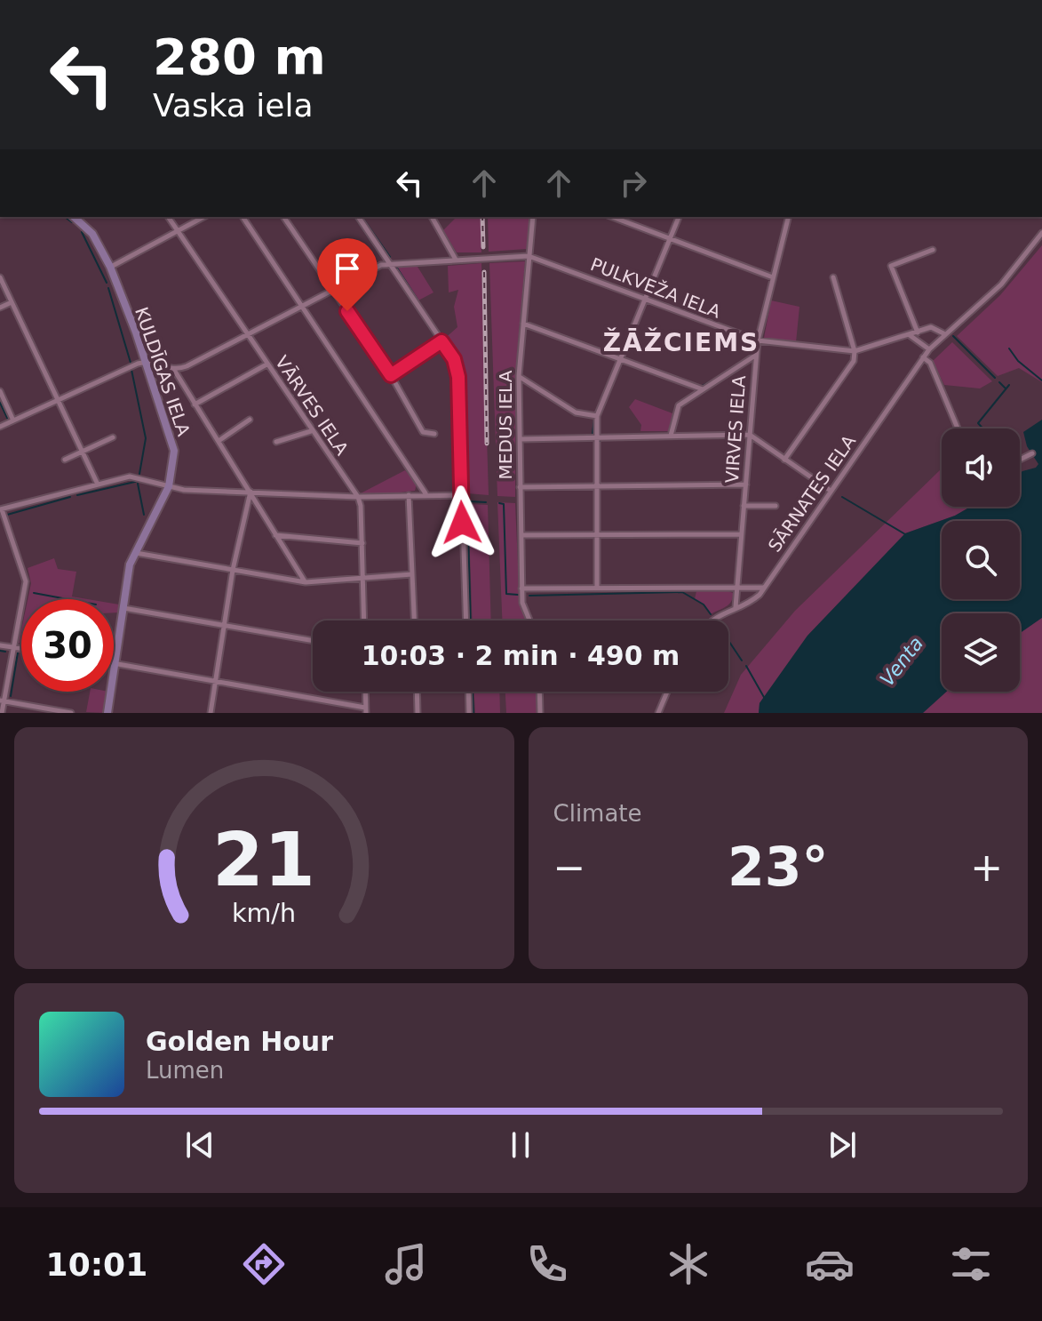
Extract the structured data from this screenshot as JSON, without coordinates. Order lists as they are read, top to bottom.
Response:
{
  "streets": {
    "street": [
      "PULKVEŽA IELA",
      "KULDĪGAS IELA",
      "VĀRVES IELA",
      "MEDUS IELA",
      "VIRVES IELA",
      "SĀRNATES IELA"
    ]
  },
  "crossings": [
    ["PULKVEŽA IELA", "MEDUS IELA"],
    ["PULKVEŽA IELA", "VIRVES IELA"],
    ["PULKVEŽA IELA", "SĀRNATES IELA"]
  ],
  "districts": ["ŽĀŽCIEMS"],
  "water": ["Venta"],
  "page": {
    "turn": ["280 m", "Vaska iela"],
    "limit": "30",
    "trip": "10:03 · 2 min · 490 m",
    "tile": "Climate",
    "heat": ["−", "23°", "+"],
    "song": ["Golden Hour", "Lumen"],
    "tabs": "10:01",
    "gauge": ["21", "km/h"]
  }
}
